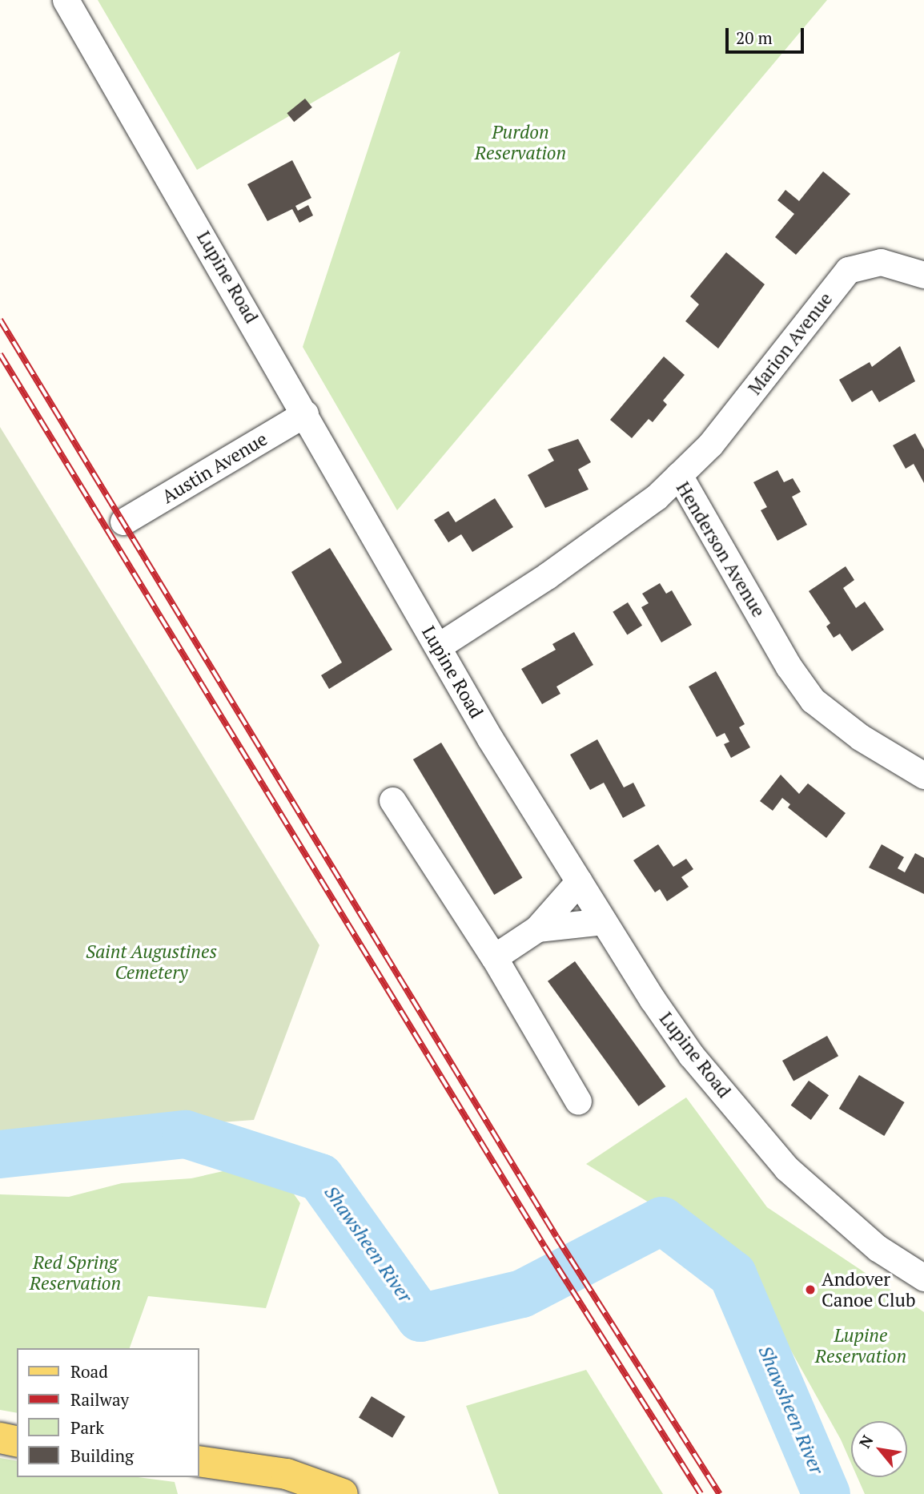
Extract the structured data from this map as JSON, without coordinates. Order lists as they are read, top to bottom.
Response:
{
  "streets": {
    "street": [
      "Lupine Road",
      "Marion Avenue",
      "Austin Avenue",
      "Henderson Avenue"
    ]
  },
  "crossings": [
    ["Lupine Road", "Austin Avenue"],
    ["Lupine Road", "Henderson Avenue"],
    ["Marion Avenue", "Henderson Avenue"]
  ],
  "water": ["Shawsheen River"],
  "parks": [
    "Purdon Reservation",
    "Saint Augustines Cemetery",
    "Red Spring Reservation",
    "Lupine Reservation"
  ],
  "places": ["Andover Canoe Club"],
  "legend": [
    "Road",
    "Railway",
    "Park",
    "Building"
  ],
  "scale_bar": "20 m",
  "north": "top left"
}
